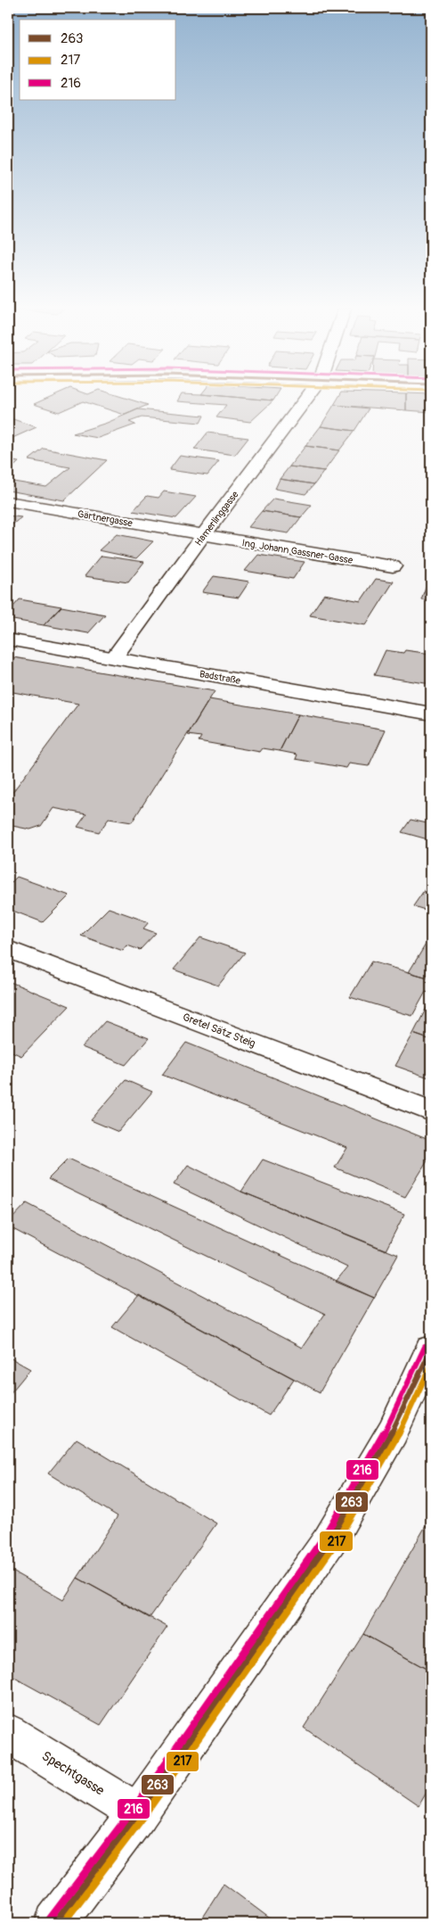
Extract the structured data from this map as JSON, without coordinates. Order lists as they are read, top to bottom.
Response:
{
  "streets": {
    "street": [
      "Gärtnergasse",
      "Hamerlinggasse",
      "Ing. Johann Gassner-Gasse",
      "Badstraße",
      "Gretel Sätz Steig",
      "Spechtgasse"
    ]
  },
  "crossings": [
    ["Gärtnergasse", "Hamerlinggasse"],
    ["Gärtnergasse", "Ing. Johann Gassner-Gasse"],
    ["Hamerlinggasse", "Ing. Johann Gassner-Gasse"],
    ["Hamerlinggasse", "Badstraße"]
  ],
  "lines": ["transit line 216", "transit line 263", "transit line 217"],
  "legend": ["263", "217", "216"]
}
